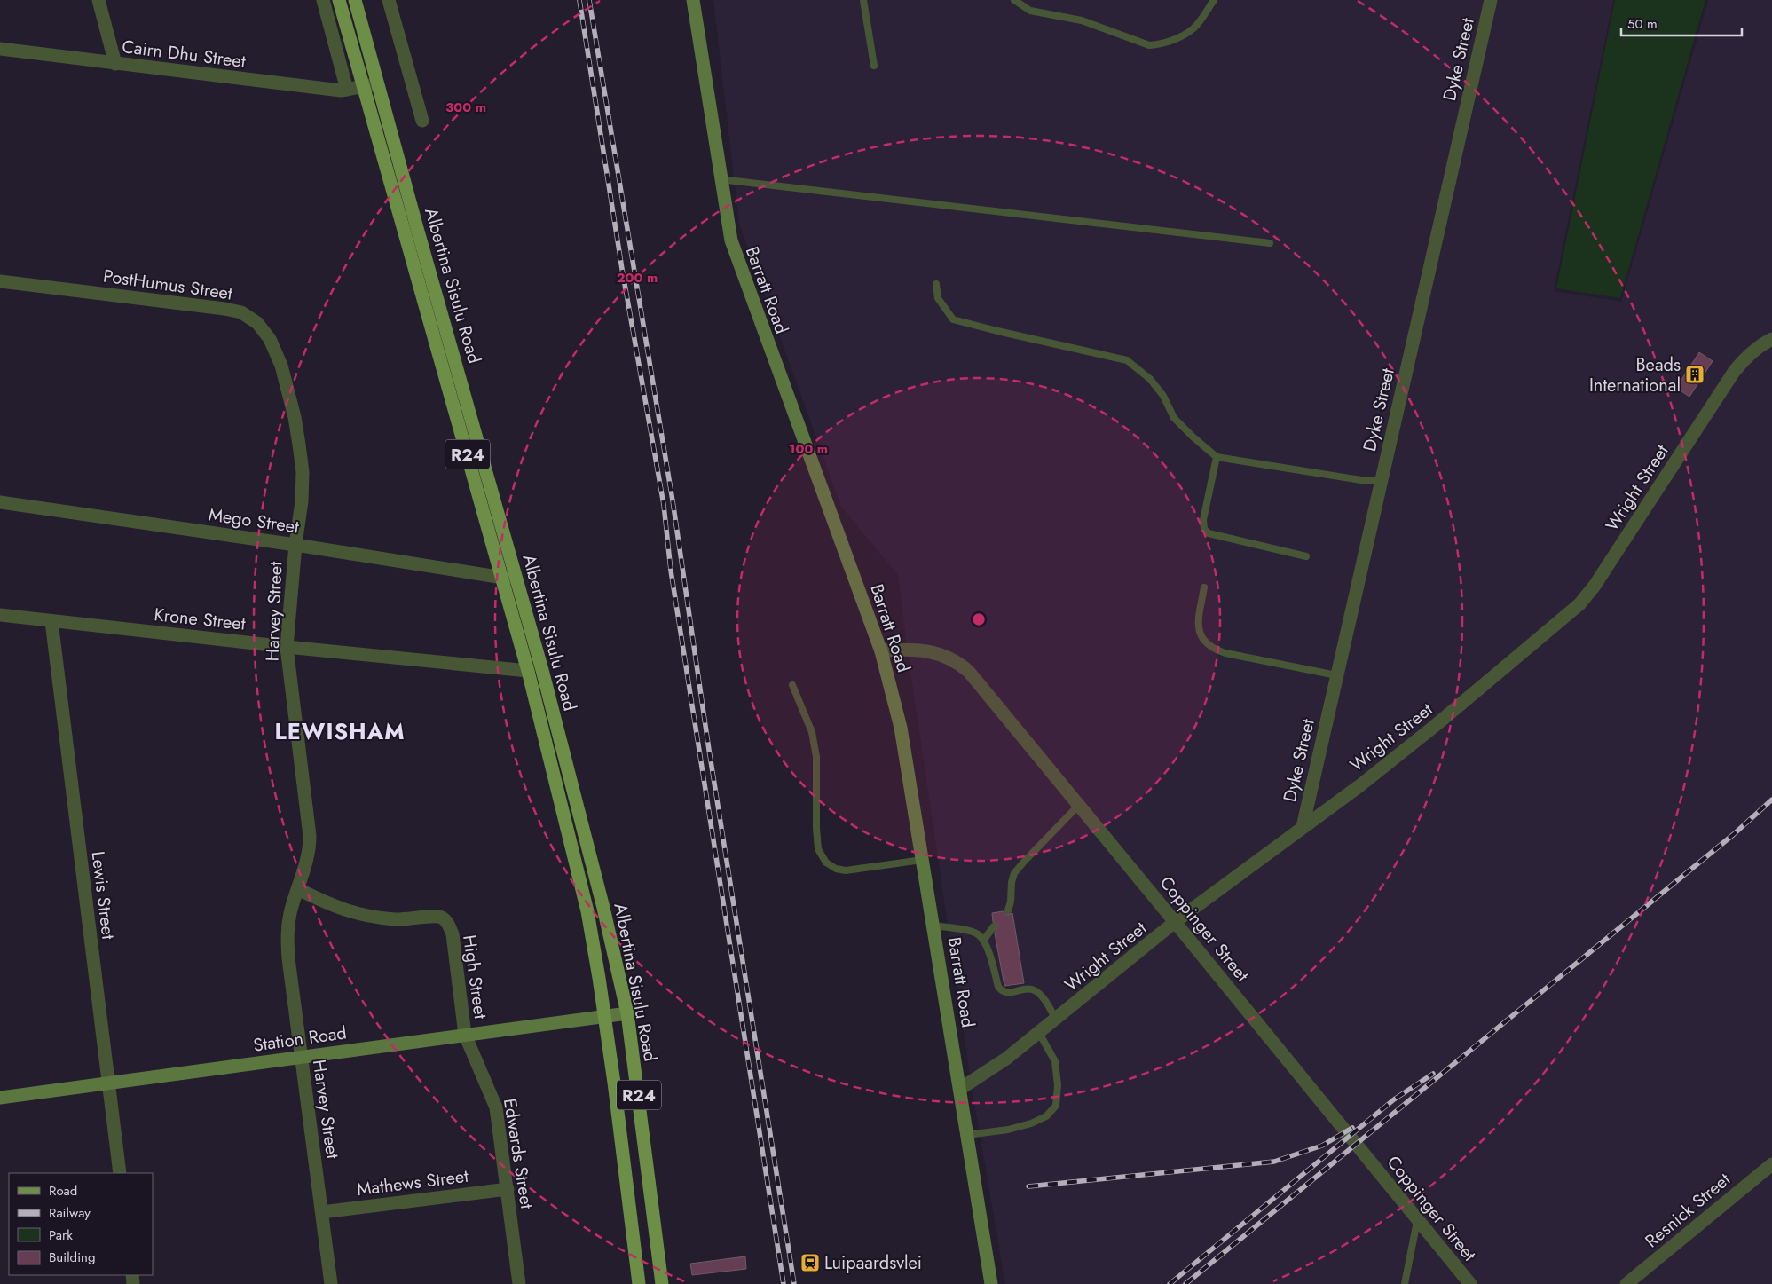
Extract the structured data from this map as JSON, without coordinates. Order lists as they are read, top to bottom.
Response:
{
  "streets": {
    "main road": [
      "Albertina Sisulu Road",
      "Barratt Road",
      "R24",
      "Station Road"
    ],
    "street": [
      "Cairn Dhu Street",
      "Dyke Street",
      "PostHumus Street",
      "Wright Street",
      "Mego Street",
      "Harvey Street",
      "Krone Street",
      "Lewis Street",
      "Coppinger Street",
      "High Street",
      "Edwards Street",
      "Mathews Street",
      "Resnick Street"
    ]
  },
  "crossings": [
    ["Cairn Dhu Street", "Albertina Sisulu Road"],
    ["Dyke Street", "Wright Street"],
    ["PostHumus Street", "Mego Street"],
    ["PostHumus Street", "Harvey Street"],
    ["Albertina Sisulu Road", "Mego Street"],
    ["Albertina Sisulu Road", "Krone Street"],
    ["Albertina Sisulu Road", "Station Road"],
    ["Barratt Road", "Wright Street"],
    ["Barratt Road", "Coppinger Street"],
    ["Wright Street", "Coppinger Street"],
    ["Mego Street", "Harvey Street"],
    ["Harvey Street", "Krone Street"],
    ["Harvey Street", "High Street"],
    ["Harvey Street", "Station Road"],
    ["Harvey Street", "Mathews Street"],
    ["Krone Street", "Lewis Street"],
    ["Lewis Street", "Station Road"],
    ["High Street", "Station Road"],
    ["High Street", "Edwards Street"],
    ["Station Road", "Edwards Street"],
    ["Edwards Street", "Mathews Street"]
  ],
  "districts": ["LEWISHAM"],
  "places": {
    "building": ["Beads International"],
    "station": ["Luipaardsvlei"]
  },
  "legend": [
    "Road",
    "Railway",
    "Park",
    "Building"
  ],
  "scale_bar": "50 m",
  "rings": ["300 m", "200 m", "100 m"]
}
